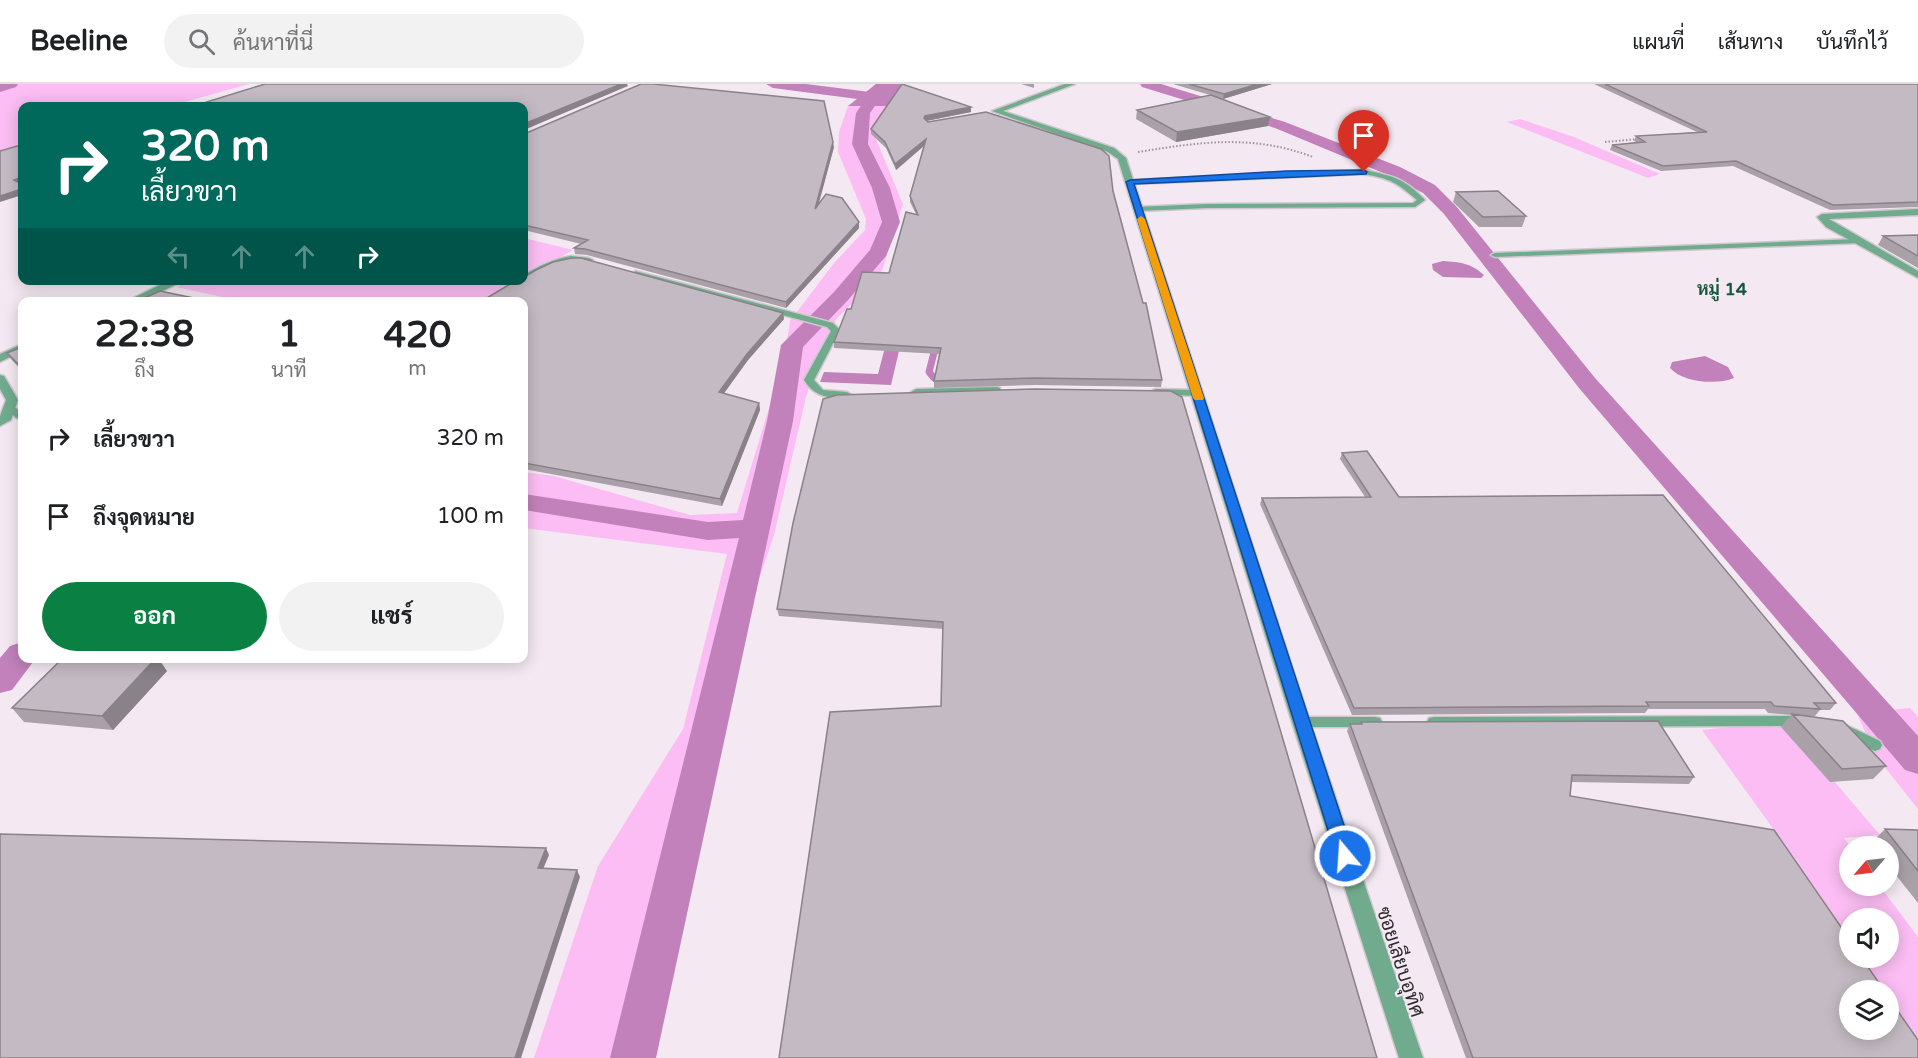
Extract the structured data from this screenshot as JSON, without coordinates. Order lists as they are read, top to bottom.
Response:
{
  "streets": {
    "street": ["ซอยเลียบอุทิศ"]
  },
  "districts": ["หมู่ 14"],
  "north": "bottom left",
  "page": {
    "header": "Beeline",
    "search": "ค้นหาที่นี่",
    "nav": ["แผนที่", "เส้นทาง", "บันทึกไว้"],
    "turn": ["320 m", "เลี้ยวขวา"],
    "eta": [
      "22:38",
      "ถึง",
      "1",
      "นาที",
      "420",
      "m"
    ],
    "list": [
      {
        "name": "เลี้ยวขวา",
        "value": "320 m"
      },
      {
        "name": "ถึงจุดหมาย",
        "value": "100 m"
      }
    ],
    "buttons": ["ออก", "แชร์"]
  }
}
